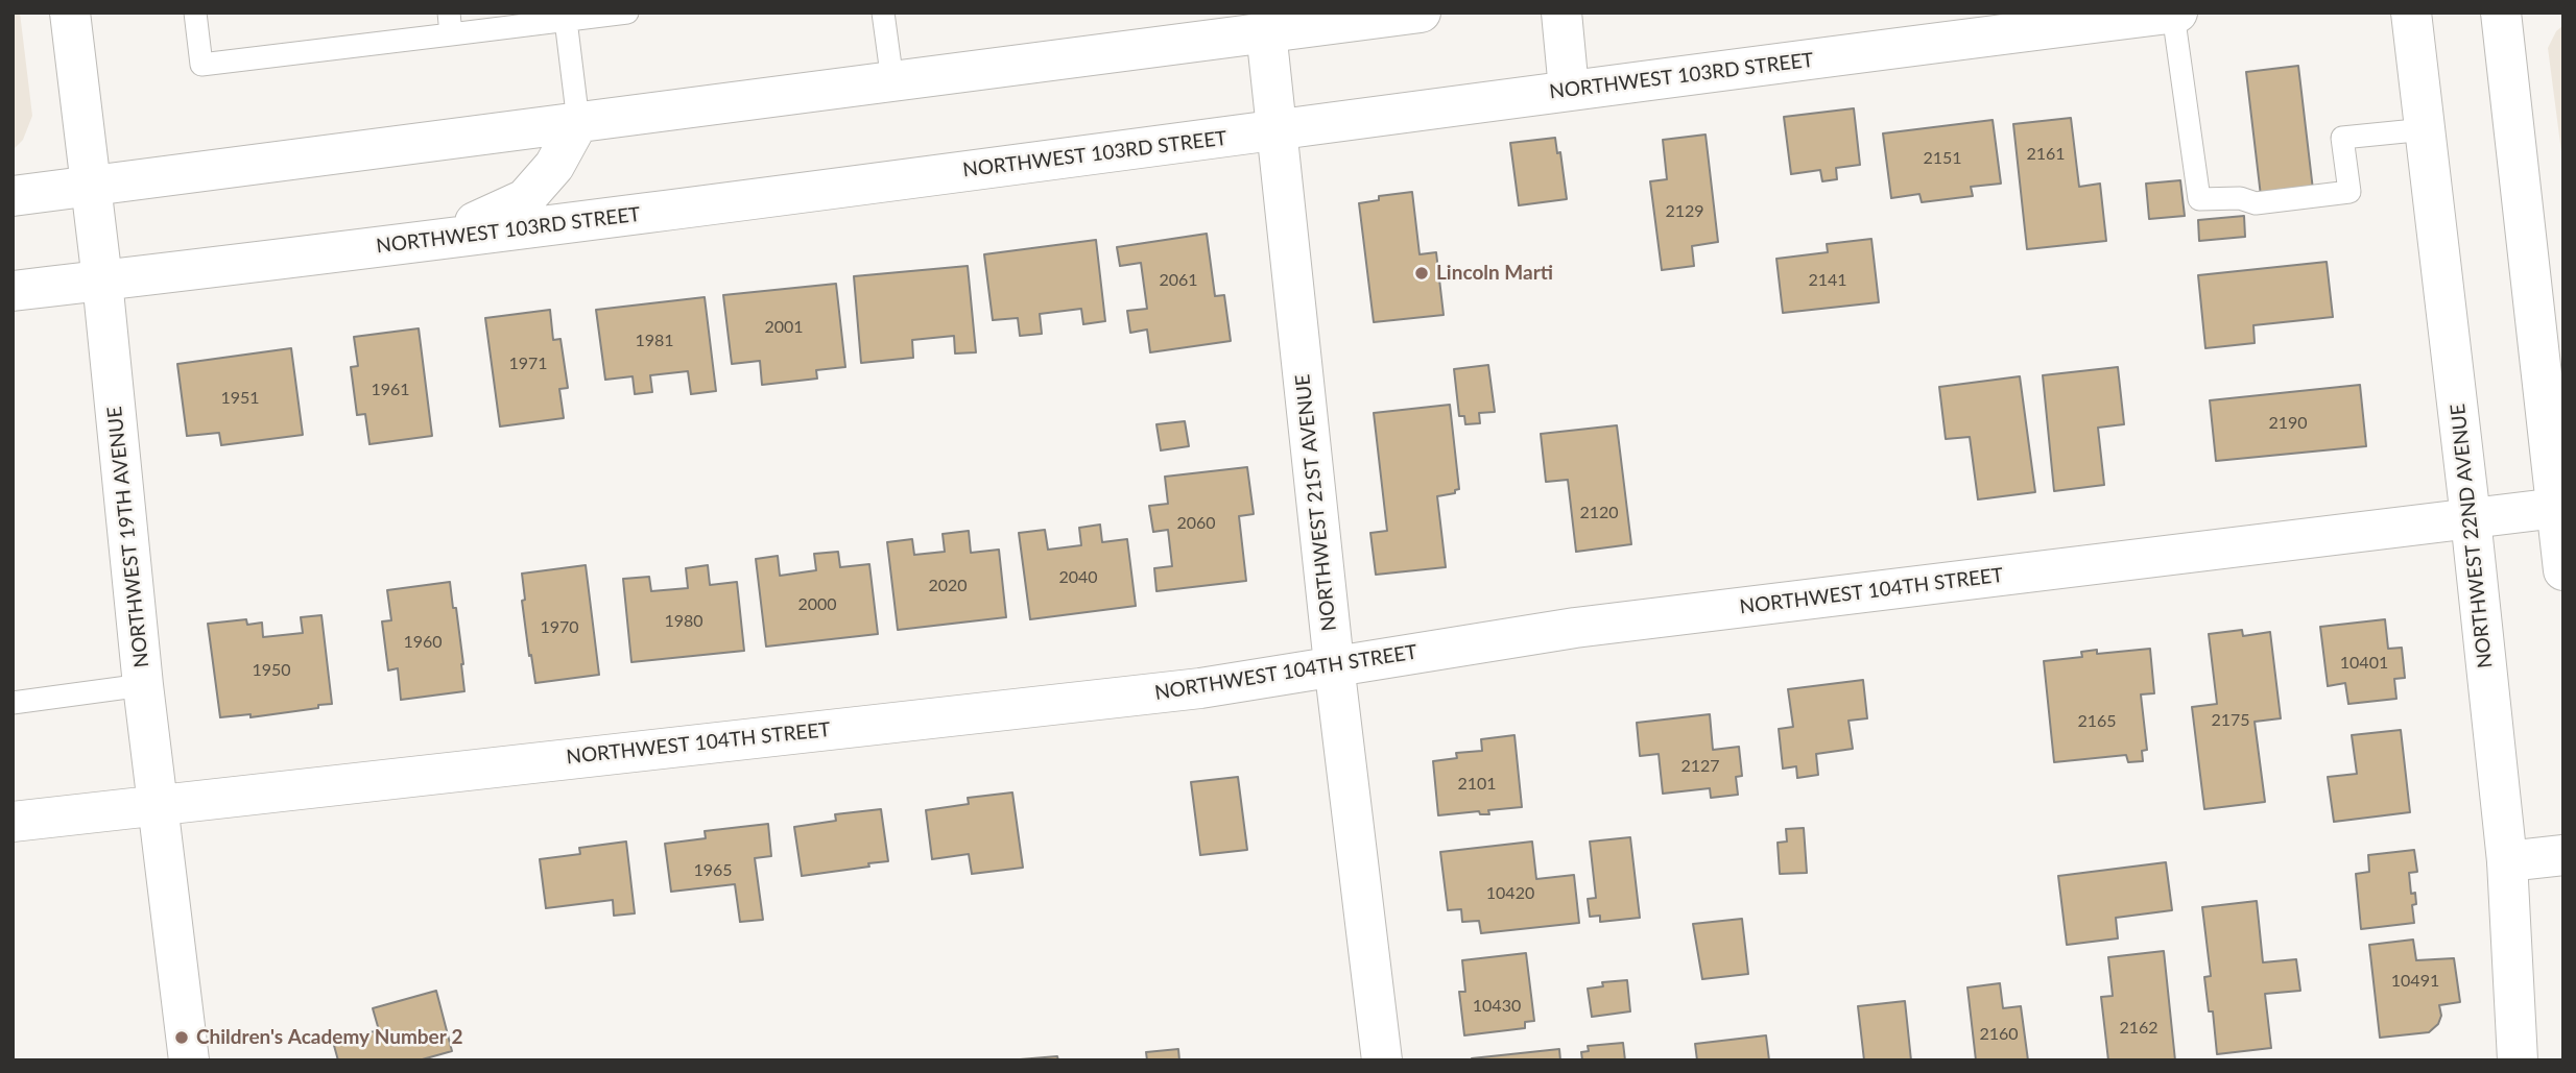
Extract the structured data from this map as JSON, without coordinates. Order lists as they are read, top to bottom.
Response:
{
  "streets": {
    "main road": [
      "NORTHWEST 103RD STREET",
      "NORTHWEST 21ST AVENUE",
      "NORTHWEST 22ND AVENUE",
      "NORTHWEST 19TH AVENUE",
      "NORTHWEST 104TH STREET"
    ]
  },
  "crossings": [
    ["NORTHWEST 103RD STREET", "NORTHWEST 21ST AVENUE"],
    ["NORTHWEST 103RD STREET", "NORTHWEST 19TH AVENUE"],
    ["NORTHWEST 21ST AVENUE", "NORTHWEST 104TH STREET"],
    ["NORTHWEST 22ND AVENUE", "NORTHWEST 104TH STREET"],
    ["NORTHWEST 19TH AVENUE", "NORTHWEST 104TH STREET"]
  ],
  "places": ["Lincoln Marti", "Children's Academy Number 2"],
  "house_numbers": [
    "2161",
    "2151",
    "2129",
    "2061",
    "2141",
    "2001",
    "1981",
    "1971",
    "1961",
    "1951",
    "2190",
    "2120",
    "2060",
    "2040",
    "2020",
    "2000",
    "1980",
    "1970",
    "1960",
    "10401",
    "1950",
    "2175",
    "2165",
    "2127",
    "2101",
    "1965",
    "10420",
    "10491",
    "10430",
    "2162",
    "2160"
  ]
}
